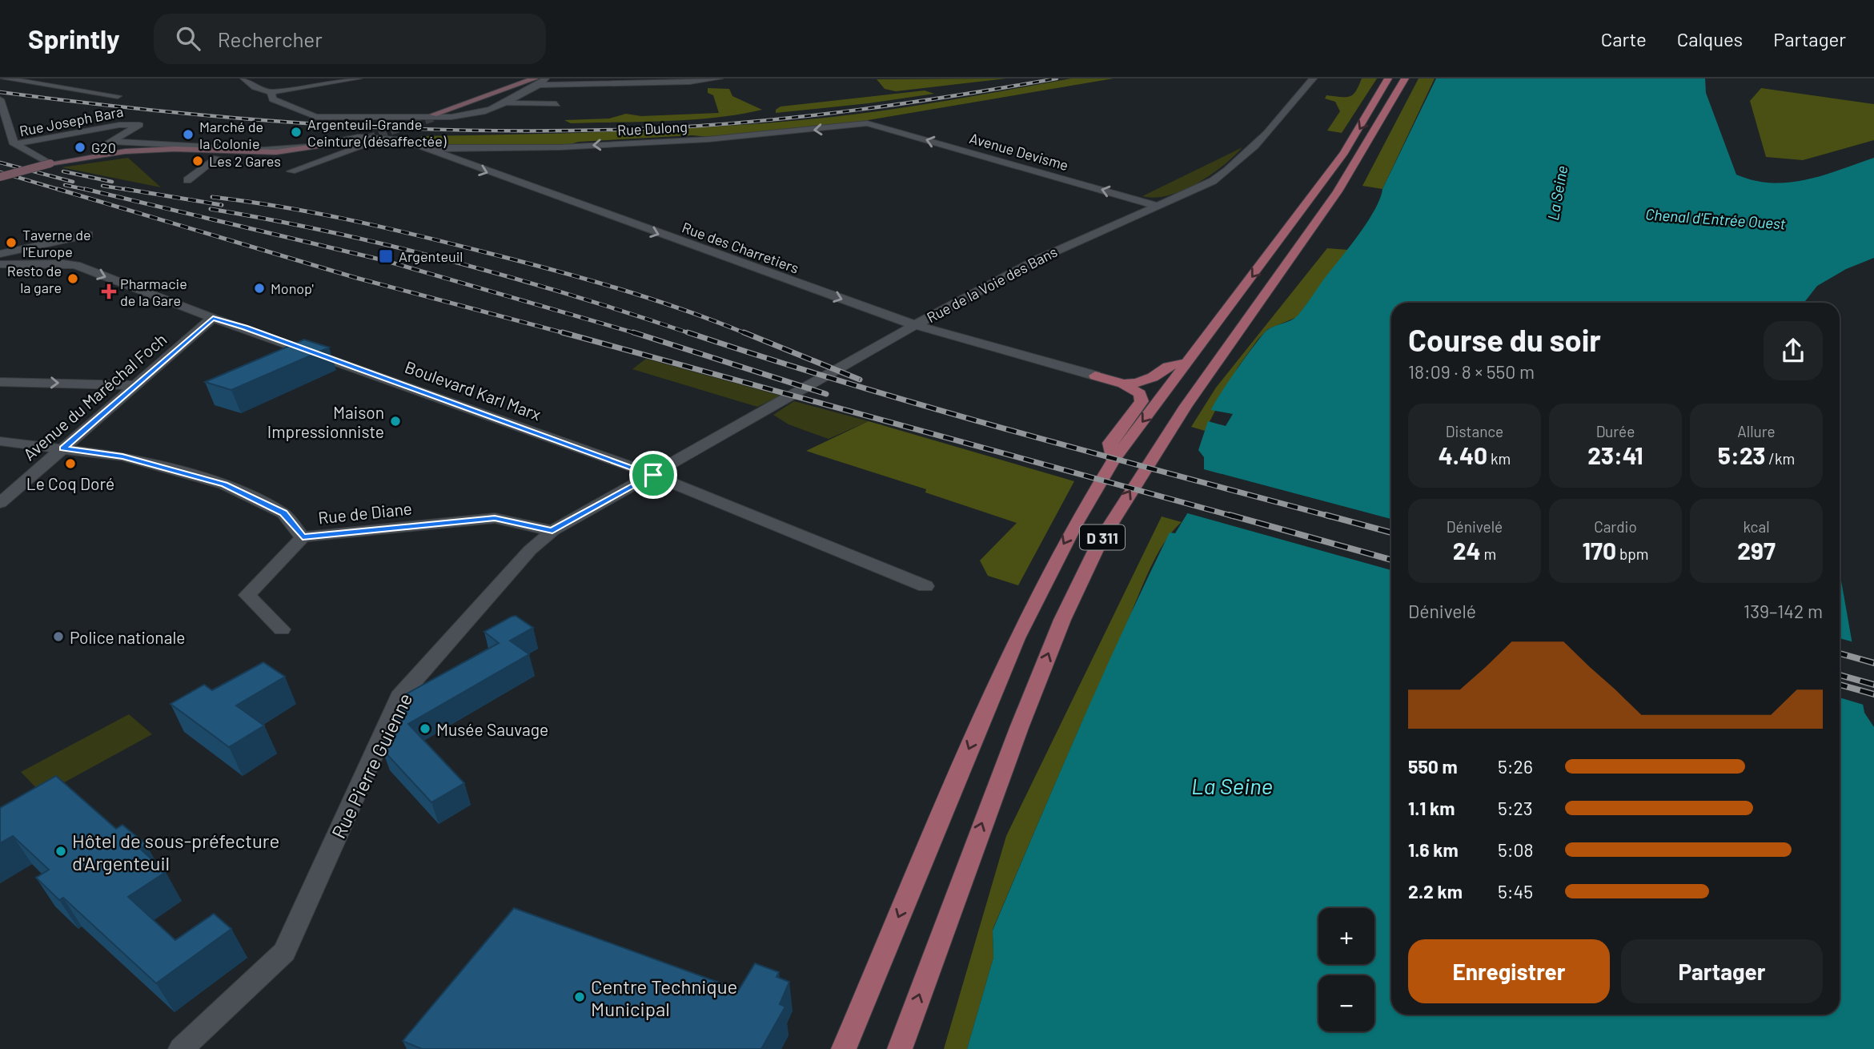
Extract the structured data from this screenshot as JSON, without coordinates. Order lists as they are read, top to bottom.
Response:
{
  "streets": {
    "main road": ["D 311"],
    "street": [
      "Rue Joseph Bara",
      "Rue Dulong",
      "Avenue Devisme",
      "Rue des Charretiers",
      "Rue de la Voie des Bans",
      "Boulevard Karl Marx",
      "Avenue du Maréchal Foch",
      "Rue de Diane",
      "Rue Pierre Guienne"
    ]
  },
  "crossings": [
    ["Rue Joseph Bara", "Rue des Charretiers"],
    ["Rue Dulong", "Avenue Devisme"],
    ["Rue Dulong", "Rue des Charretiers"],
    ["Avenue Devisme", "Rue de la Voie des Bans"],
    ["Rue des Charretiers", "Rue de la Voie des Bans"],
    ["Rue de la Voie des Bans", "Boulevard Karl Marx"],
    ["Rue de la Voie des Bans", "Rue Pierre Guienne"],
    ["Boulevard Karl Marx", "Avenue du Maréchal Foch"],
    ["Boulevard Karl Marx", "Rue Pierre Guienne"],
    ["Avenue du Maréchal Foch", "Rue de Diane"],
    ["Rue de Diane", "Rue Pierre Guienne"]
  ],
  "one_way": ["Avenue Devisme"],
  "water": ["La Seine", "Chenal d'Entrée Ouest"],
  "places": {
    "other": [
      "Argenteuil-Grande Ceinture (désaffectée)",
      "Marché de la Colonie",
      "G20",
      "Les 2 Gares",
      "Taverne de l'Europe",
      "Resto de la gare",
      "Monop'",
      "Maison Impressionniste",
      "Le Coq Doré",
      "Police nationale",
      "Musée Sauvage",
      "Hôtel de sous-préfecture d'Argenteuil",
      "Centre Technique Municipal"
    ],
    "transit": ["Argenteuil"],
    "health": ["Pharmacie de la Gare"]
  },
  "page": {
    "header": "Sprintly",
    "search": "Rechercher",
    "nav": ["Carte", "Calques", "Partager"],
    "heading": ["Course du soir", "18:09 · 8 × 550 m"],
    "stats": [
      ["Distance", "4.40 km"],
      ["Durée", "23:41"],
      ["Allure", "5:23 /km"],
      ["Dénivelé", "24 m"],
      ["Cardio", "170 bpm"],
      ["kcal", "297"]
    ],
    "chart": ["Dénivelé", "139–142 m"],
    "list": [
      {
        "name": "550 m",
        "note": "5:26"
      },
      {
        "name": "1.1 km",
        "note": "5:23"
      },
      {
        "name": "1.6 km",
        "note": "5:08"
      },
      {
        "name": "2.2 km",
        "note": "5:45"
      }
    ],
    "map_buttons": ["+", "−"],
    "buttons": ["Enregistrer", "Partager"]
  }
}
